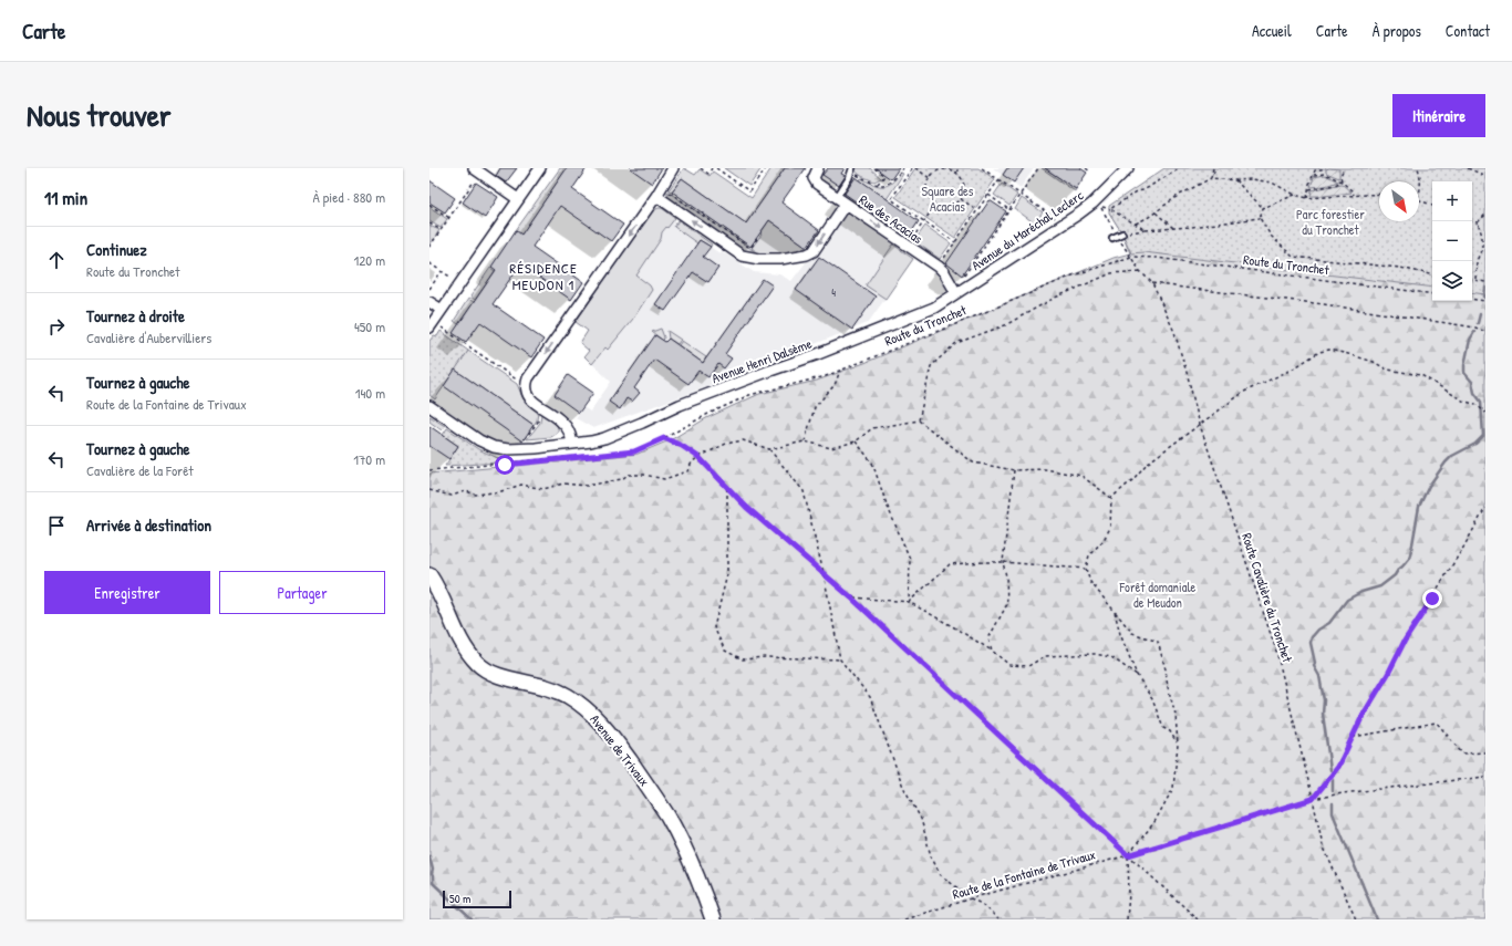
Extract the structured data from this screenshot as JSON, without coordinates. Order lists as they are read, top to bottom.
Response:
{
  "streets": {
    "main road": ["Avenue de Trivaux"],
    "street": ["Rue des Acacias", "Avenue du Maréchal Leclerc", "Avenue Henri Dalsème"],
    "path": ["Route du Tronchet", "Route Cavalière du Tronchet", "Route de la Fontaine de Trivaux"]
  },
  "crossings": [
    ["Rue des Acacias", "Avenue du Maréchal Leclerc"],
    ["Rue des Acacias", "Avenue Henri Dalsème"],
    ["Avenue du Maréchal Leclerc", "Avenue Henri Dalsème"],
    ["Route Cavalière du Tronchet", "Route de la Fontaine de Trivaux"]
  ],
  "one_way": ["Rue des Acacias"],
  "districts": ["RÉSIDENCE MEUDON 1"],
  "parks": ["Square des Acacias", "Parc forestier du Tronchet", "Forêt domaniale de Meudon"],
  "house_numbers": ["4"],
  "scale_bar": "50 m",
  "north": "bottom right",
  "page": {
    "header": "Carte",
    "nav": [
      "Accueil",
      "Carte",
      "À propos",
      "Contact"
    ],
    "title": "Nous trouver",
    "buttons": [
      "Itinéraire",
      ["Enregistrer", "Partager"]
    ],
    "heading": ["11 min", "À pied · 880 m"],
    "map_buttons": ["+", "−"],
    "list": [
      ["Continuez", "Route du Tronchet", "120 m"],
      ["Tournez à droite", "Cavalière d'Aubervilliers", "450 m"],
      ["Tournez à gauche", "Route de la Fontaine de Trivaux", "140 m"],
      ["Tournez à gauche", "Cavalière de la Forêt", "170 m"],
      "Arrivée à destination"
    ],
    "scale": "50 m"
  }
}
